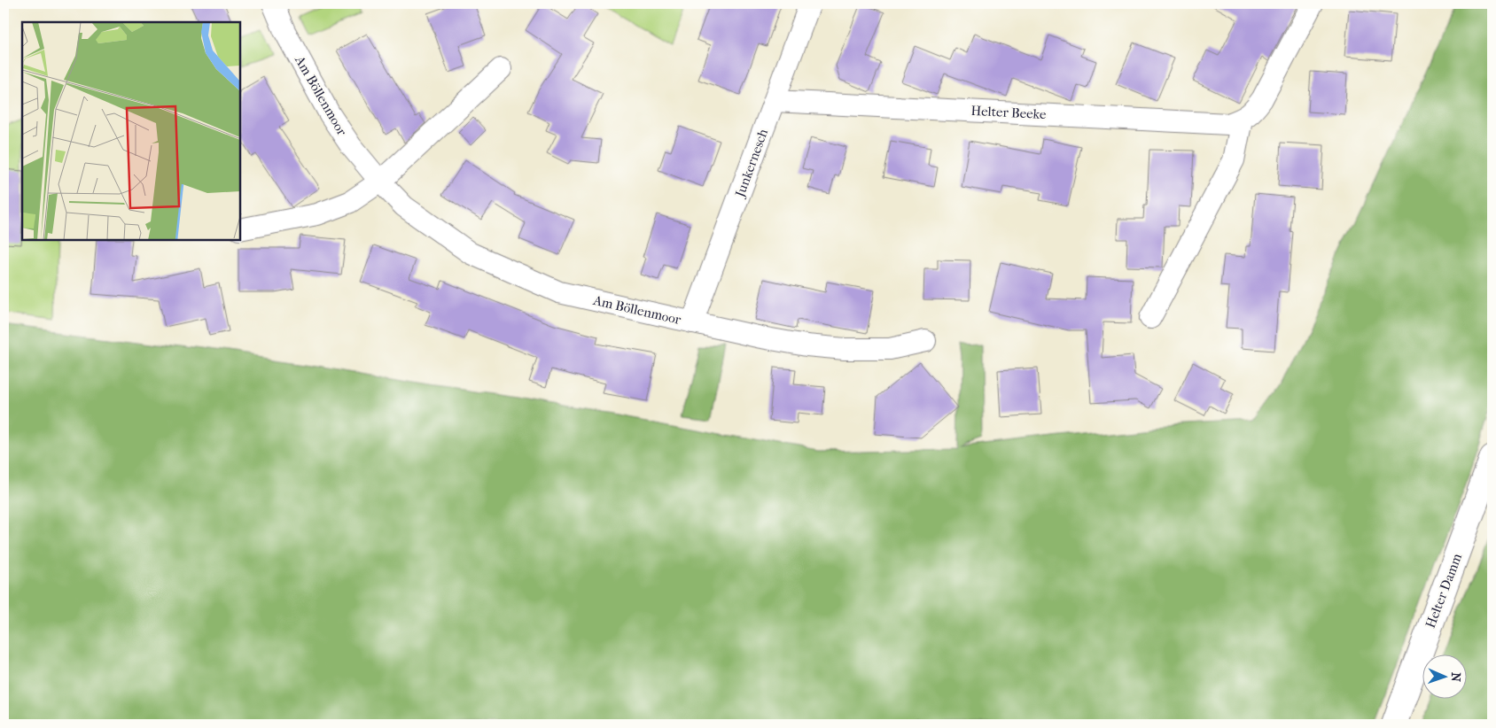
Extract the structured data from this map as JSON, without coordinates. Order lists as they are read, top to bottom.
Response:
{
  "streets": {
    "street": [
      "Am Böllenmoor",
      "Helter Beeke",
      "Junkernesch",
      "Helter Damm"
    ]
  },
  "crossings": [
    ["Am Böllenmoor", "Junkernesch"],
    ["Helter Beeke", "Junkernesch"]
  ],
  "north": "right"
}
